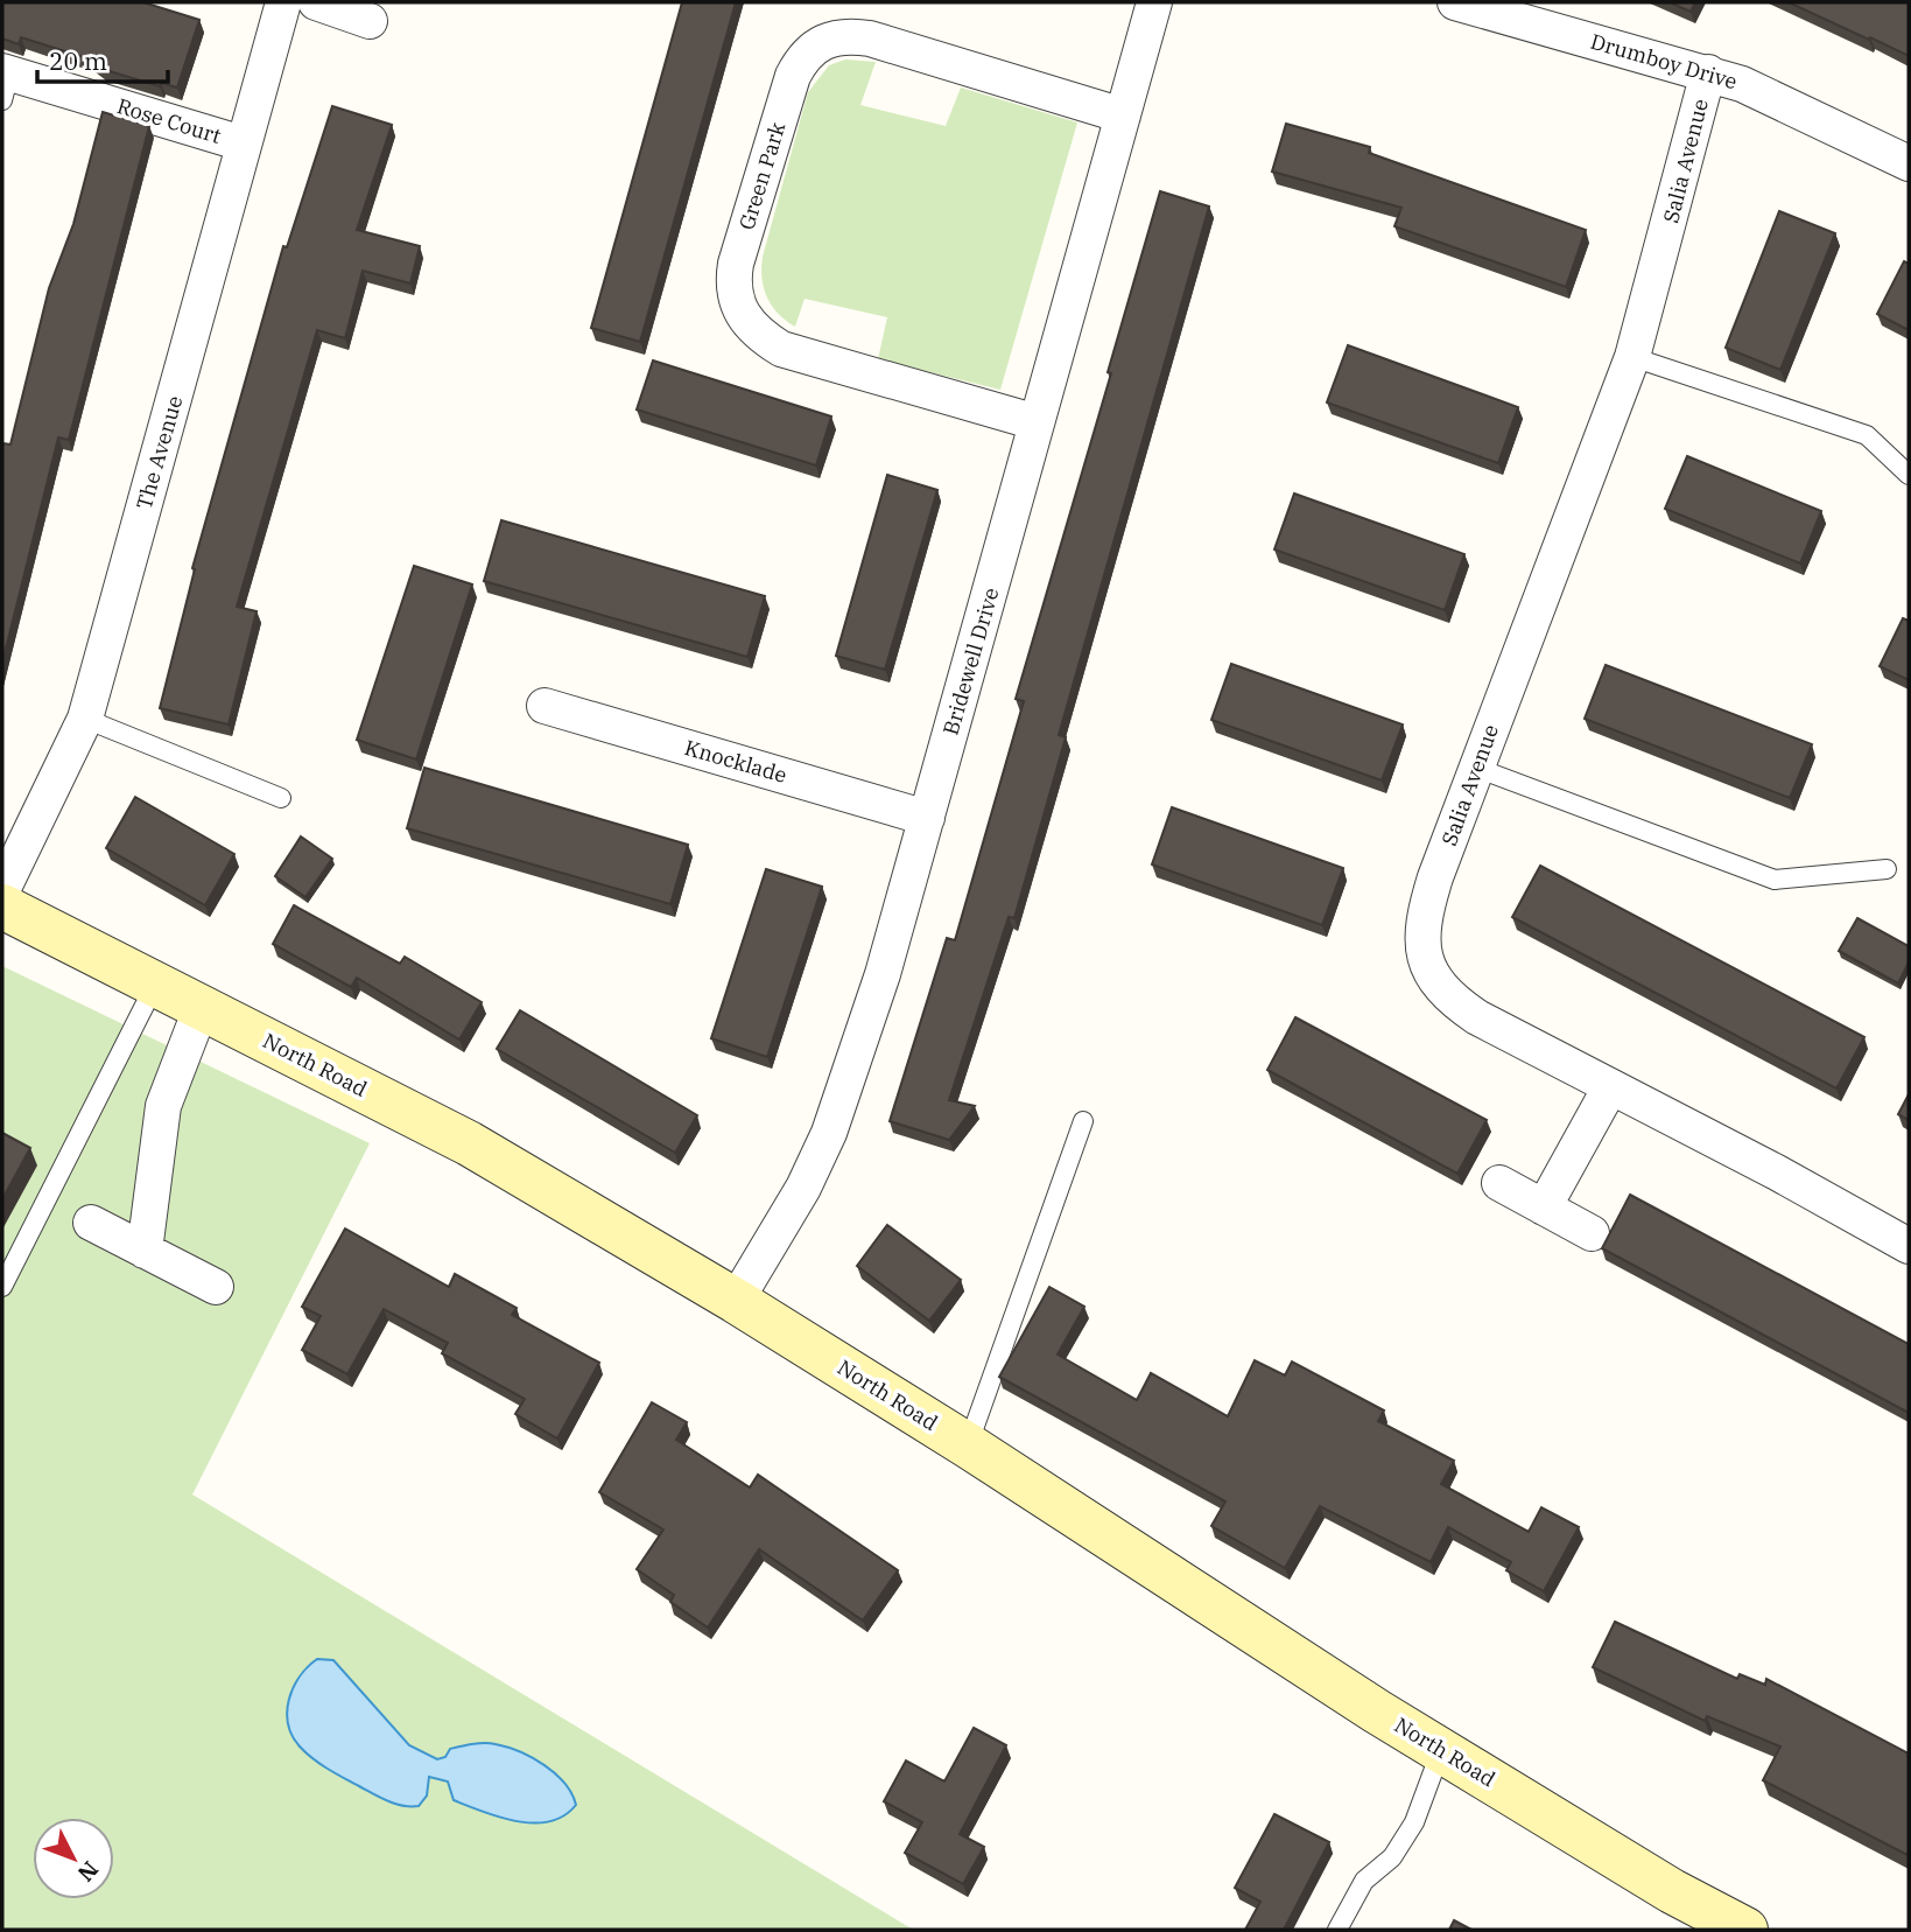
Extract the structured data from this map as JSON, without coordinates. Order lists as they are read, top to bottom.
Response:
{
  "streets": {
    "street": [
      "Drumboy Drive",
      "Rose Court",
      "Salia Avenue",
      "Green Park",
      "The Avenue",
      "Bridewell Drive",
      "Knocklade",
      "North Road"
    ]
  },
  "crossings": [
    ["Drumboy Drive", "Salia Avenue"],
    ["Rose Court", "The Avenue"],
    ["Green Park", "Bridewell Drive"],
    ["Bridewell Drive", "Knocklade"],
    ["Bridewell Drive", "North Road"]
  ],
  "scale_bar": "20 m",
  "north": "bottom right"
}
